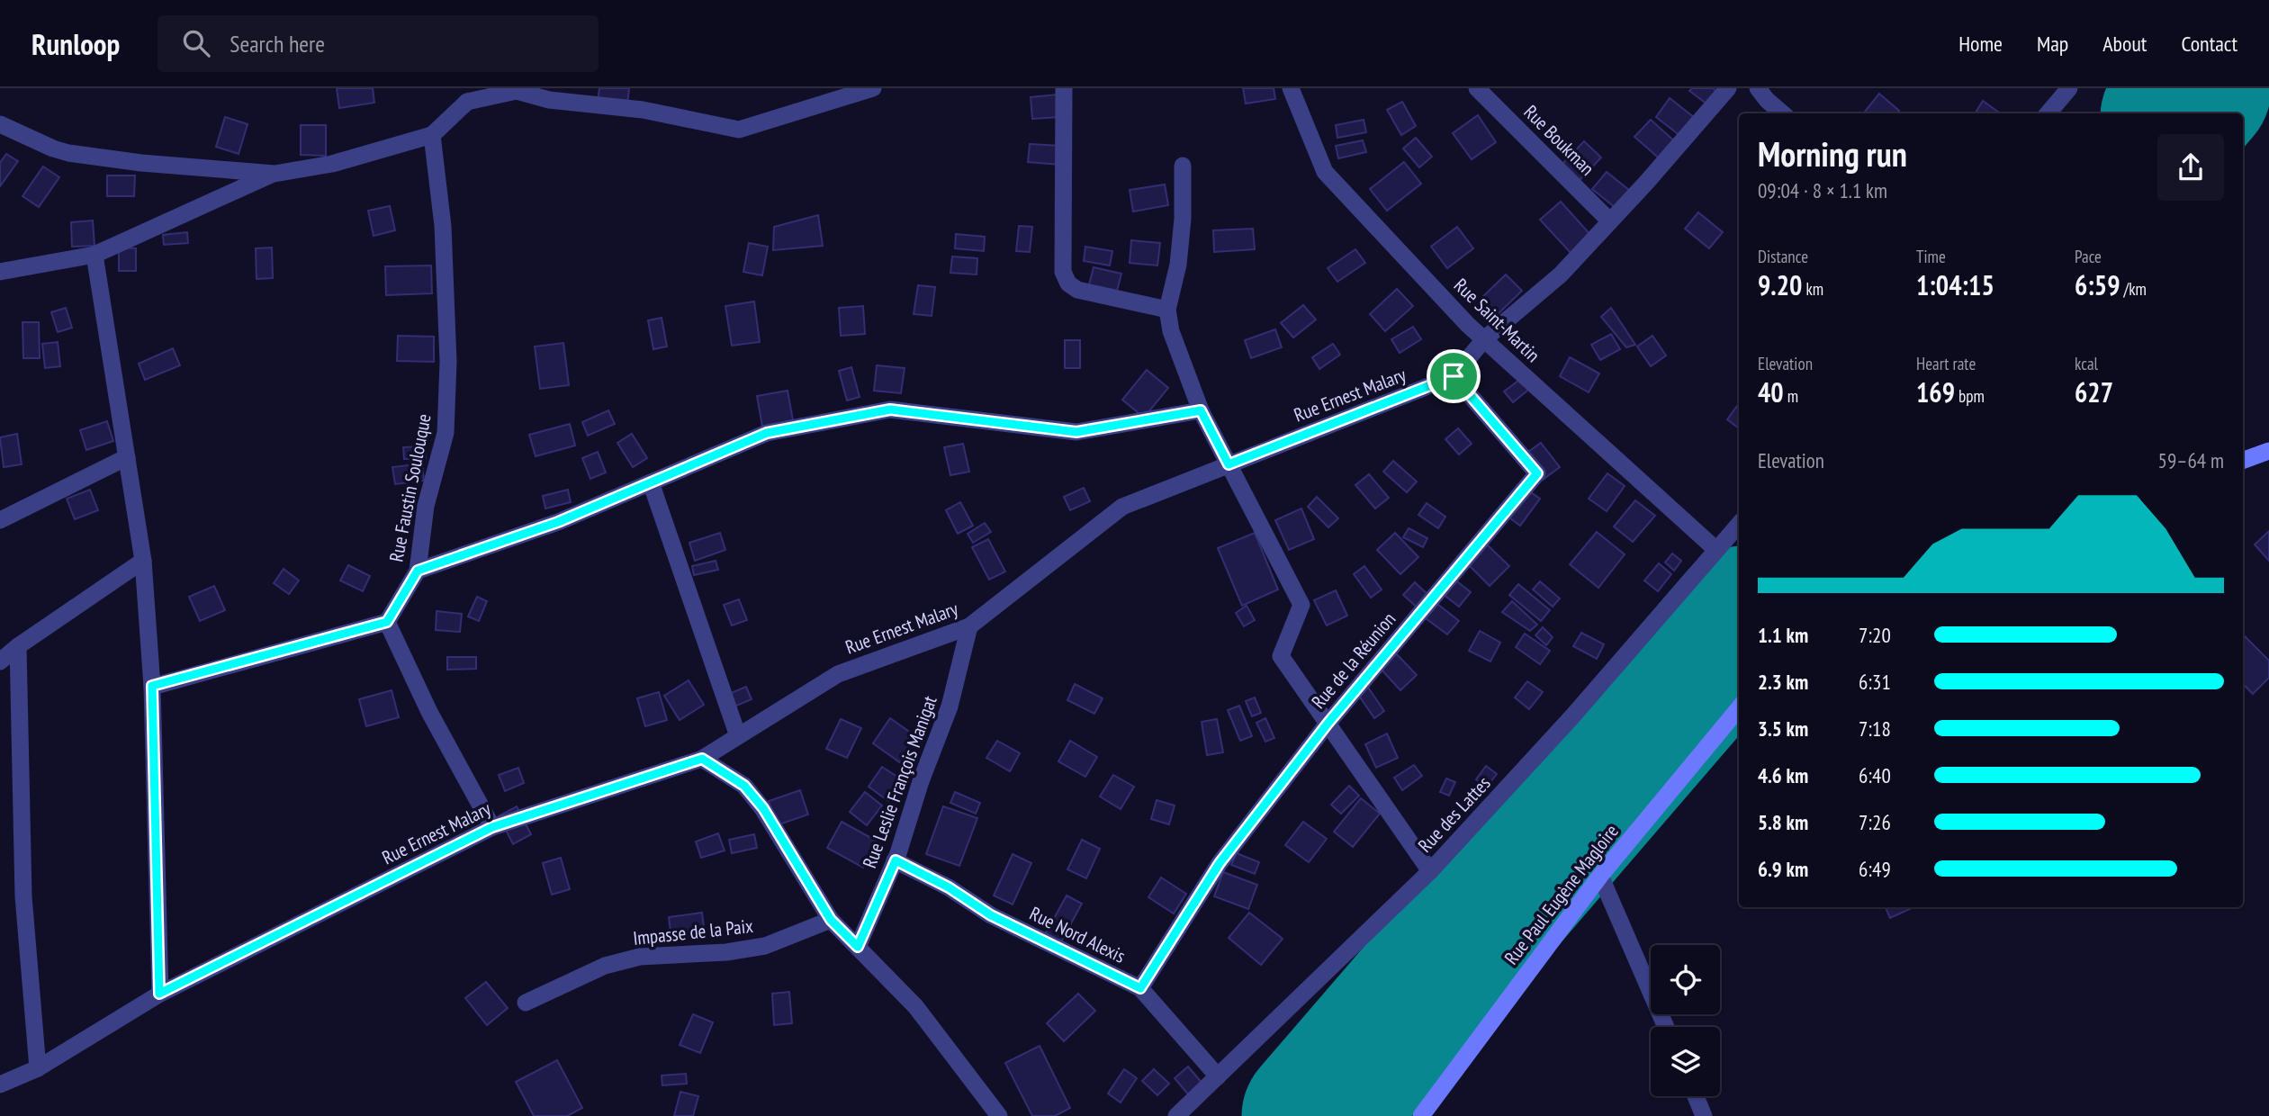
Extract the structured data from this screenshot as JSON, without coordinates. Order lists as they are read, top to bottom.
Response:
{
  "streets": {
    "main road": ["Rue Paul Eugène Magloire"],
    "street": [
      "Rue Boukman",
      "Rue Saint-Martin",
      "Rue Ernest Malary",
      "Rue Faustin Soulouque",
      "Rue de la Réunion",
      "Rue Leslie François Manigat",
      "Rue des Lattes",
      "Impasse de la Paix",
      "Rue Nord Alexis"
    ]
  },
  "crossings": [
    ["Rue Boukman", "Rue Ernest Malary"],
    ["Rue Saint-Martin", "Rue Ernest Malary"],
    ["Rue Saint-Martin", "Rue des Lattes"],
    ["Rue Ernest Malary", "Rue de la Réunion"],
    ["Rue Ernest Malary", "Rue Leslie François Manigat"],
    ["Rue de la Réunion", "Rue Nord Alexis"],
    ["Rue Leslie François Manigat", "Rue Nord Alexis"],
    ["Rue des Lattes", "Rue Nord Alexis"]
  ],
  "page": {
    "header": "Runloop",
    "search": "Search here",
    "nav": [
      "Home",
      "Map",
      "About",
      "Contact"
    ],
    "heading": ["Morning run", "09:04 · 8 × 1.1 km"],
    "stats": [
      ["Distance", "9.20 km"],
      ["Time", "1:04:15"],
      ["Pace", "6:59 /km"],
      ["Elevation", "40 m"],
      ["Heart rate", "169 bpm"],
      ["kcal", "627"]
    ],
    "chart": ["Elevation", "59–64 m"],
    "list": [
      {
        "name": "1.1 km",
        "note": "7:20"
      },
      {
        "name": "2.3 km",
        "note": "6:31"
      },
      {
        "name": "3.5 km",
        "note": "7:18"
      },
      {
        "name": "4.6 km",
        "note": "6:40"
      },
      {
        "name": "5.8 km",
        "note": "7:26"
      },
      {
        "name": "6.9 km",
        "note": "6:49"
      }
    ]
  }
}
